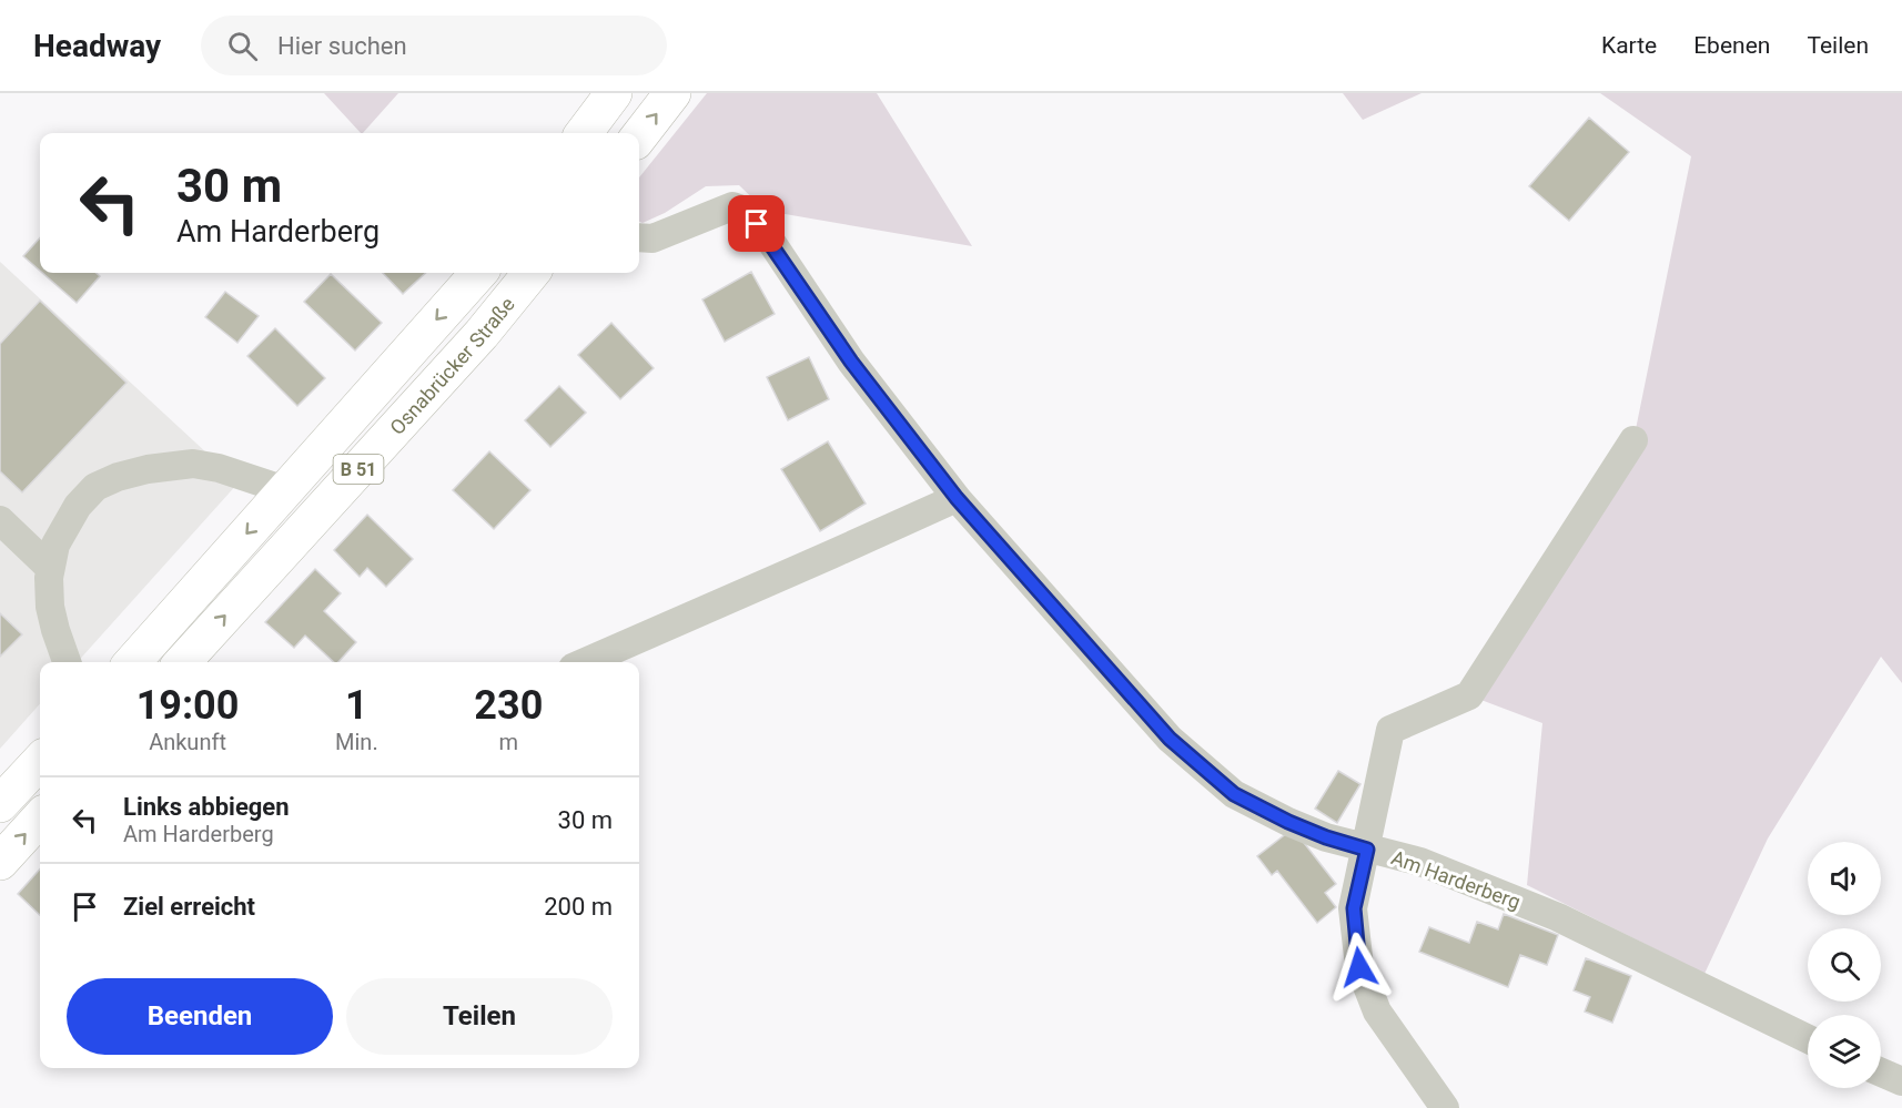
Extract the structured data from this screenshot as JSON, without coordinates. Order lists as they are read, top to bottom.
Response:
{
  "streets": {
    "main road": ["Osnabrücker Straße", "B 51"],
    "street": ["Am Harderberg"]
  },
  "page": {
    "header": "Headway",
    "search": "Hier suchen",
    "nav": ["Karte", "Ebenen", "Teilen"],
    "turn": ["30 m", "Am Harderberg"],
    "eta": [
      "19:00",
      "Ankunft",
      "1",
      "Min.",
      "230",
      "m"
    ],
    "list": [
      {
        "name": "Links abbiegen",
        "note": "Am Harderberg",
        "value": "30 m"
      },
      {
        "name": "Ziel erreicht",
        "value": "200 m"
      }
    ],
    "buttons": ["Beenden", "Teilen"]
  }
}
